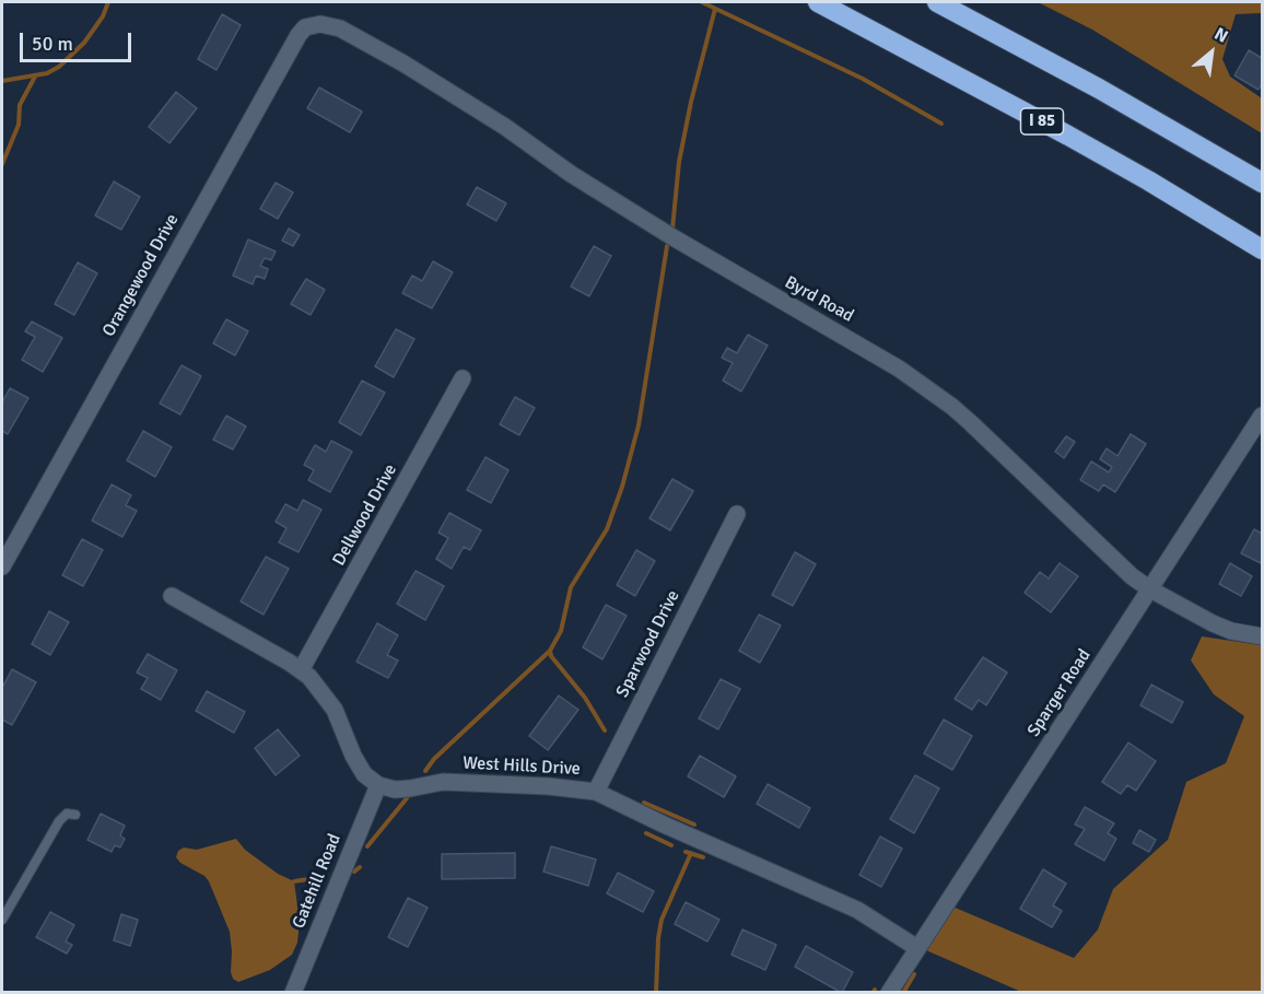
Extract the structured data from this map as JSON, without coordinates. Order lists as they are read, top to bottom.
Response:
{
  "streets": {
    "highway": ["I 85"],
    "street": [
      "Orangewood Drive",
      "Byrd Road",
      "Dellwood Drive",
      "Sparwood Drive",
      "Sparger Road",
      "West Hills Drive",
      "Gatehill Road"
    ]
  },
  "crossings": [
    ["Orangewood Drive", "Byrd Road"],
    ["Byrd Road", "Sparger Road"],
    ["Sparwood Drive", "West Hills Drive"],
    ["Sparger Road", "West Hills Drive"],
    ["West Hills Drive", "Gatehill Road"]
  ],
  "scale_bar": "50 m",
  "north": "top right"
}
